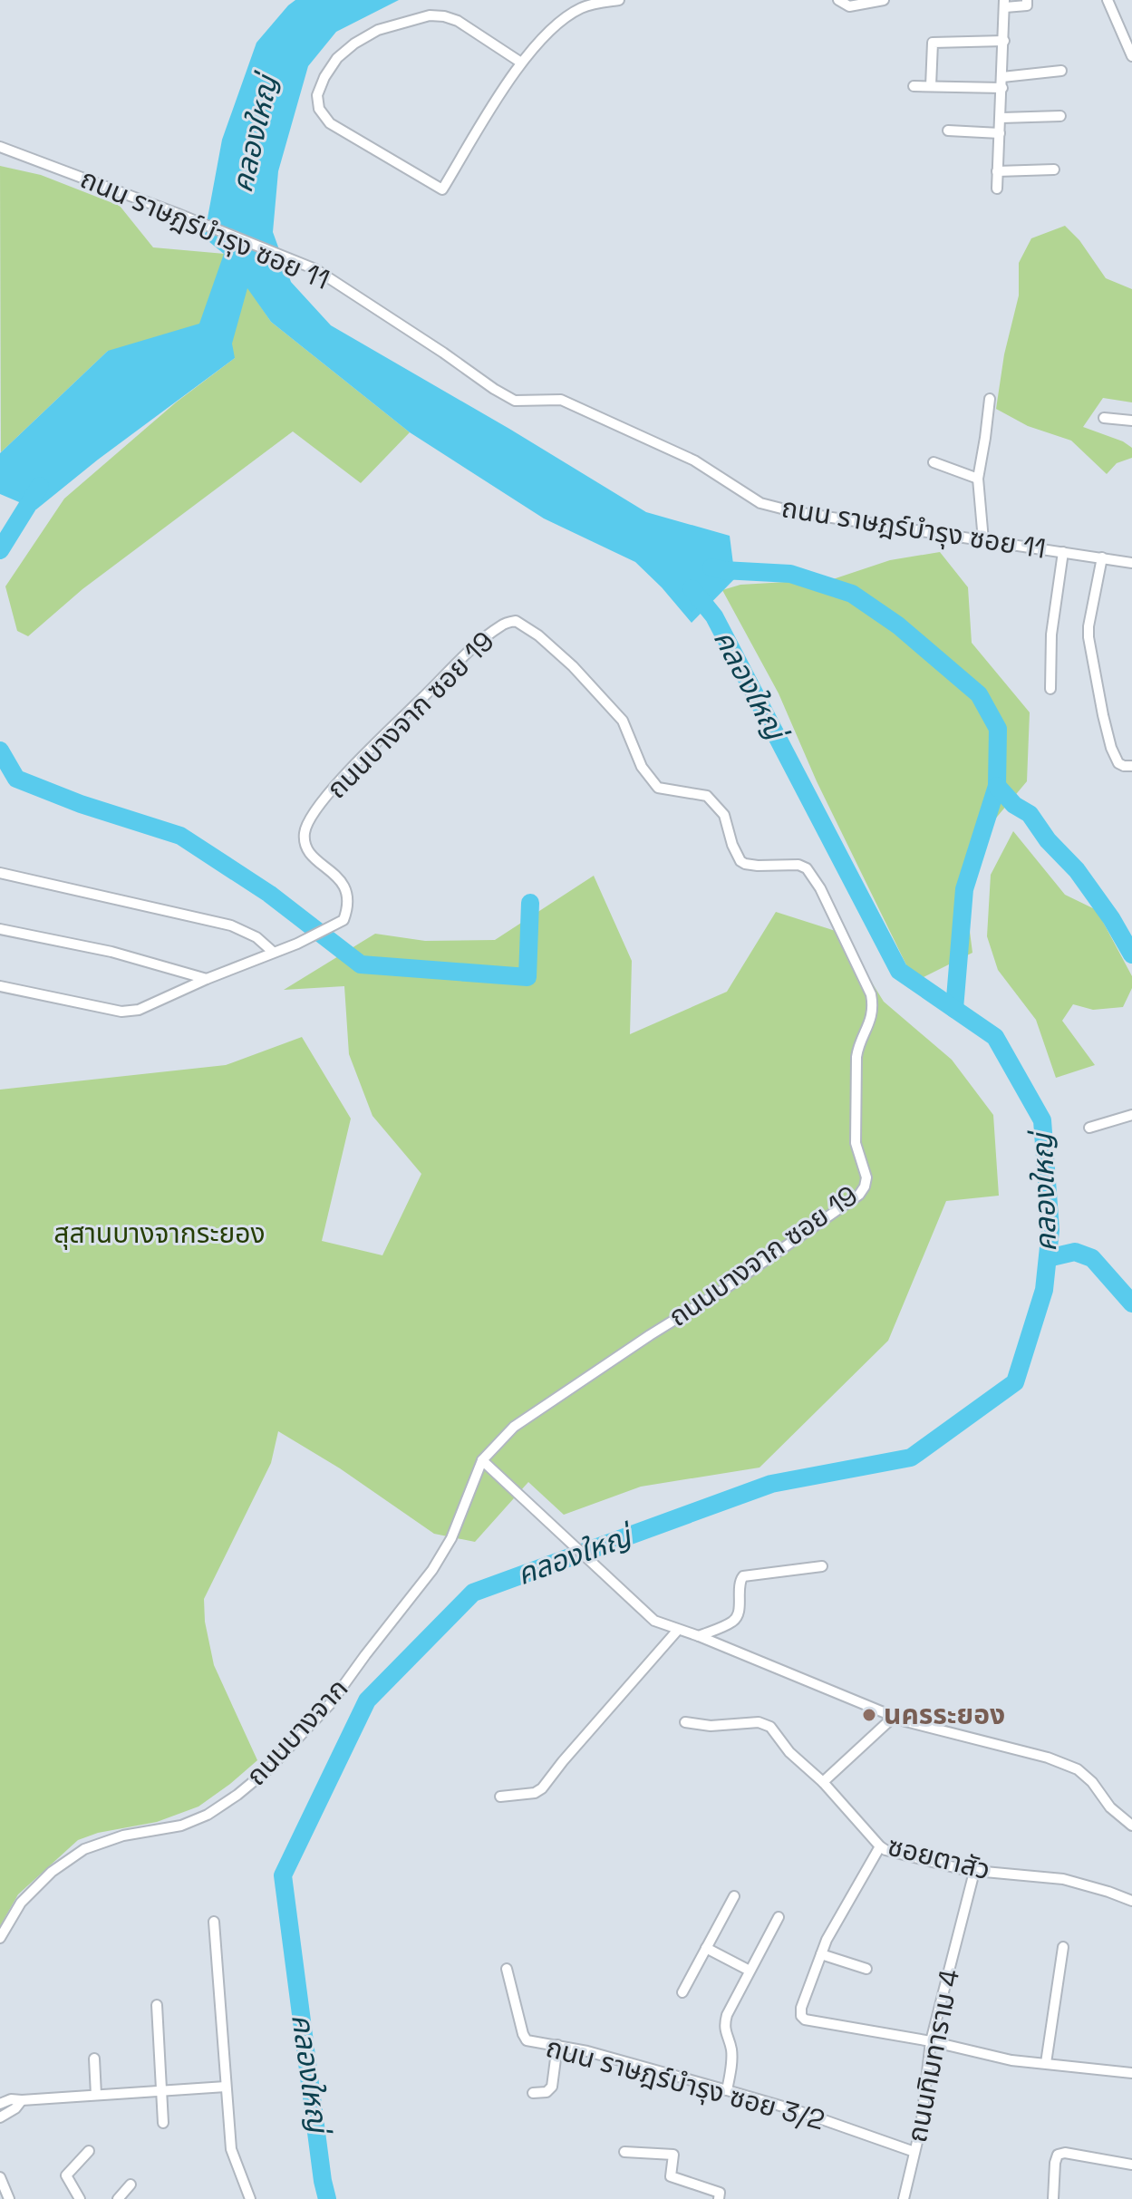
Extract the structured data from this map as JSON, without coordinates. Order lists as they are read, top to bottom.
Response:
{
  "streets": {
    "street": [
      "ถนน ราษฎร์บำรุง ซอย 11",
      "ถนนบางจาก ซอย 19",
      "ถนนบางจาก",
      "ซอยตาสัว",
      "ถนนทิมทาราม 4",
      "ถนน ราษฎร์บำรุง ซอย 3/2"
    ]
  },
  "crossings": [
    ["ถนนบางจาก ซอย 19", "ถนนบางจาก"],
    ["ซอยตาสัว", "ถนนทิมทาราม 4"],
    ["ถนนทิมทาราม 4", "ถนน ราษฎร์บำรุง ซอย 3/2"]
  ],
  "water": ["คลองใหญ่"],
  "parks": ["สุสานบางจากระยอง"],
  "places": ["นครระยอง"]
}
